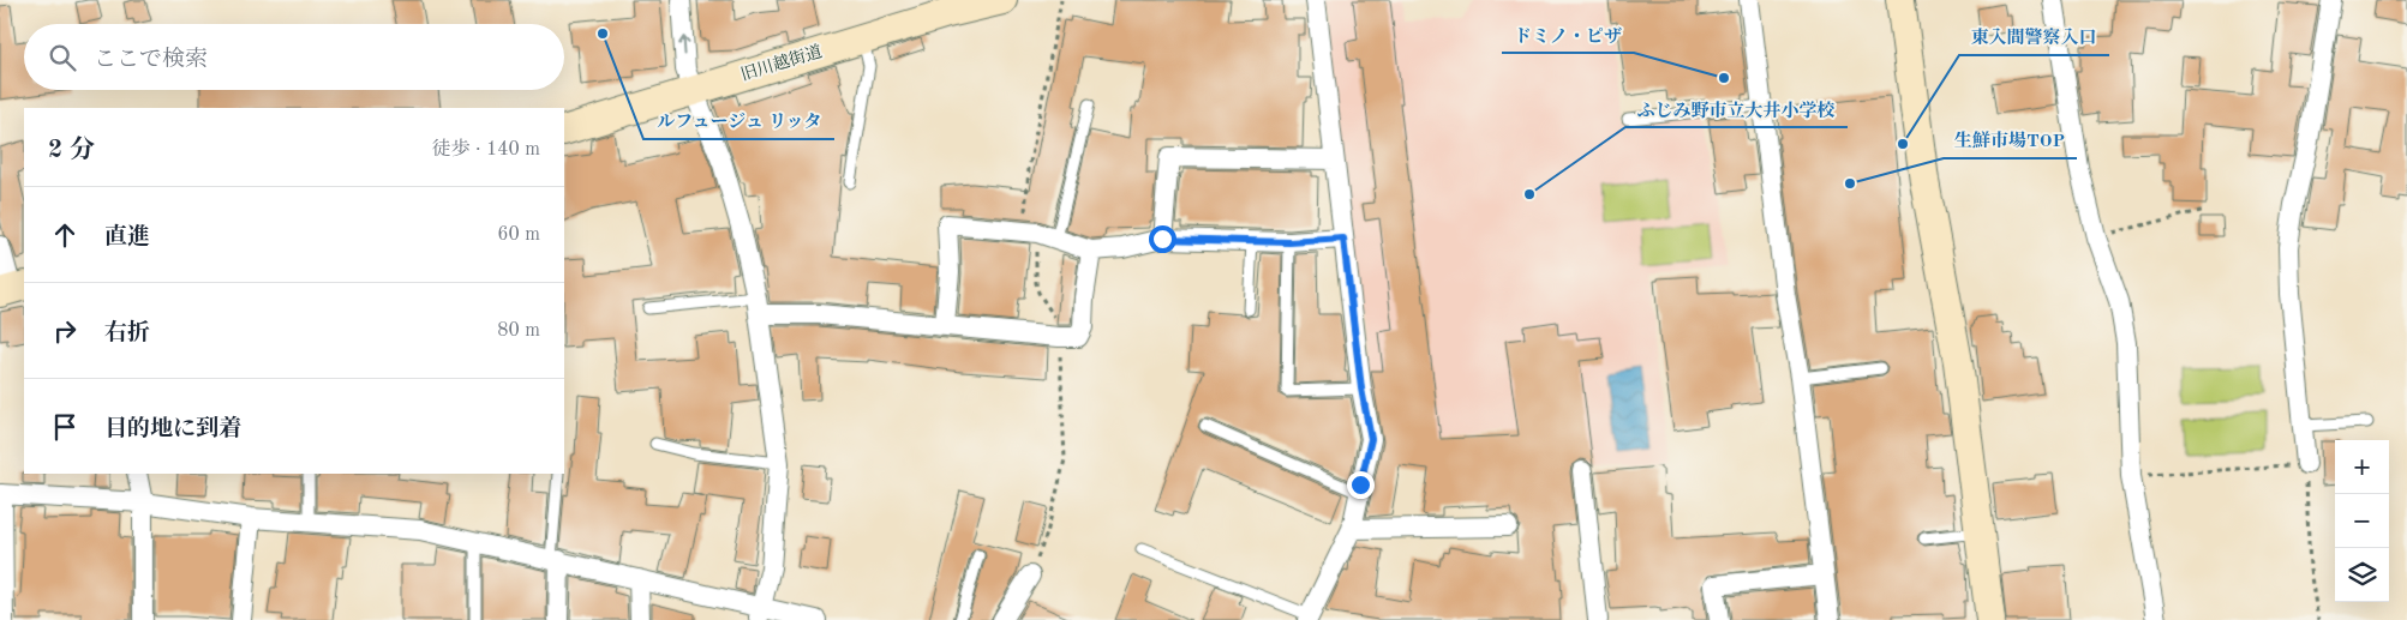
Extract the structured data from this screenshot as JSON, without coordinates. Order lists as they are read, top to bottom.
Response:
{
  "streets": {
    "street": ["旧川越街道"]
  },
  "places": [
    "ルフュージュ リッタ",
    "ドミノ・ピザ",
    "東入間警察入口",
    "生鮮市場TOP",
    "ふじみ野市立大井小学校"
  ],
  "page": {
    "search": "ここで検索",
    "heading": ["2 分", "徒歩 · 140 m"],
    "list": [
      ["直進", "60 m"],
      ["右折", "80 m"],
      "目的地に到着"
    ],
    "map_buttons": ["+", "−"]
  }
}
